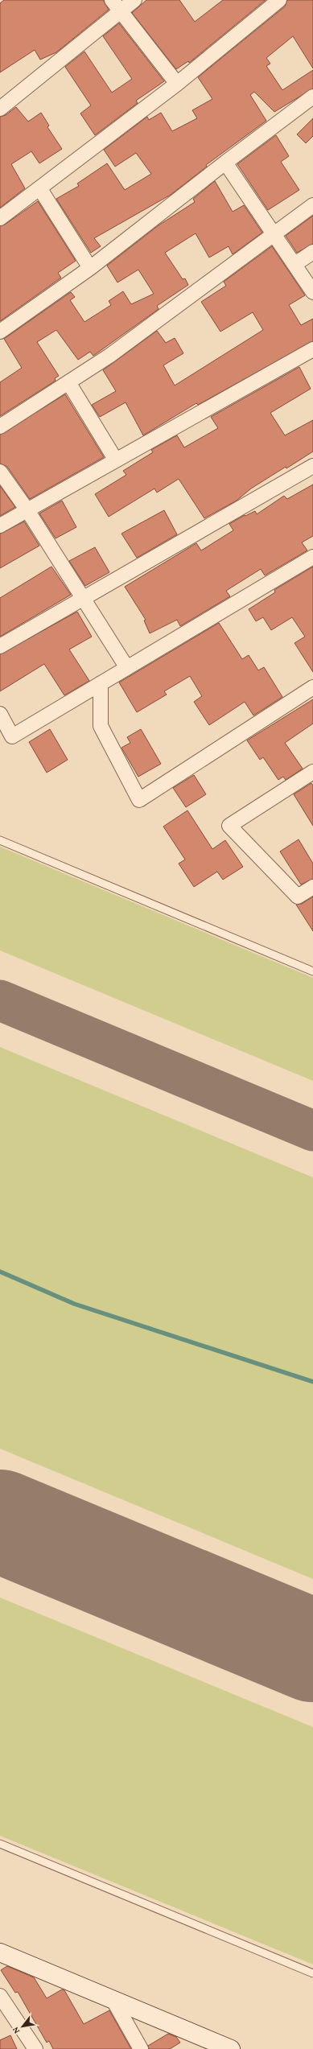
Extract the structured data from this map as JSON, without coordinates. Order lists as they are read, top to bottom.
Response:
{
  "north": "bottom left"
}
